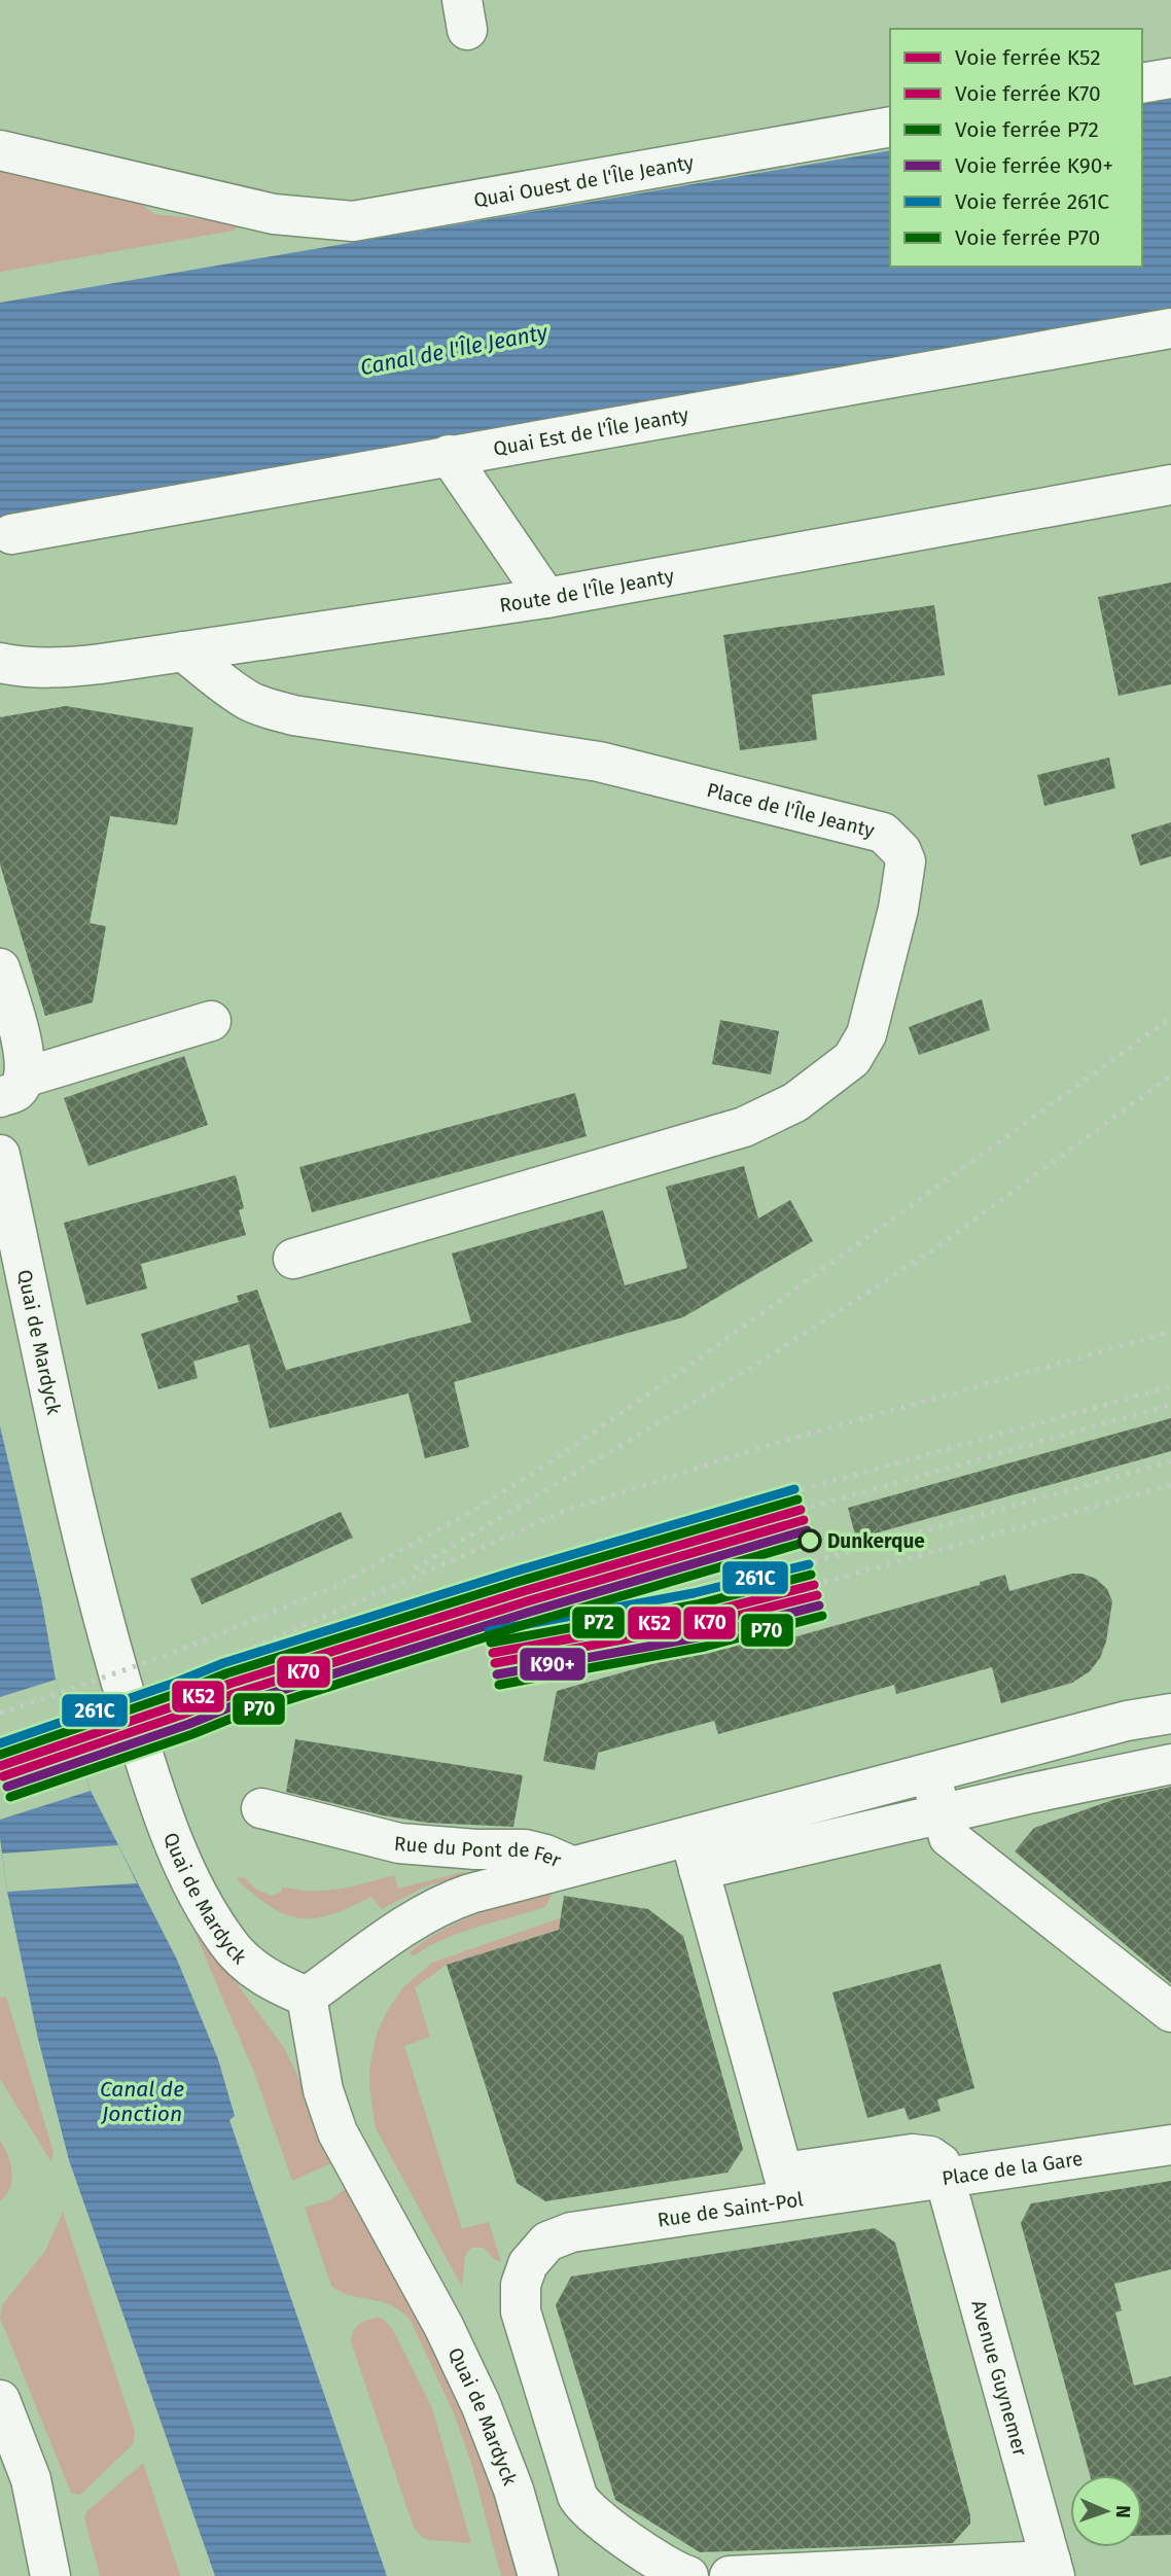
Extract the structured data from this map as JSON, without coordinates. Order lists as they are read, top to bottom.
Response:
{
  "streets": {
    "street": [
      "Quai Ouest de l'Île Jeanty",
      "Quai Est de l'Île Jeanty",
      "Route de l'Île Jeanty",
      "Place de l'Île Jeanty",
      "Quai de Mardyck",
      "Rue du Pont de Fer",
      "Place de la Gare",
      "Rue de Saint-Pol",
      "Avenue Guynemer"
    ]
  },
  "crossings": [
    ["Route de l'Île Jeanty", "Place de l'Île Jeanty"],
    ["Quai de Mardyck", "Rue du Pont de Fer"],
    ["Place de la Gare", "Rue de Saint-Pol"],
    ["Place de la Gare", "Avenue Guynemer"],
    ["Rue de Saint-Pol", "Avenue Guynemer"]
  ],
  "water": ["Canal de l'Île Jeanty", "Canal de Jonction"],
  "places": ["Dunkerque"],
  "lines": [
    "rail line 261C",
    "rail line P72",
    "rail line K52",
    "rail line K70",
    "rail line K90+",
    "rail line P70"
  ],
  "legend": [
    "Voie ferrée K52",
    "Voie ferrée K70",
    "Voie ferrée P72",
    "Voie ferrée K90+",
    "Voie ferrée 261C",
    "Voie ferrée P70"
  ],
  "north": "right"
}
